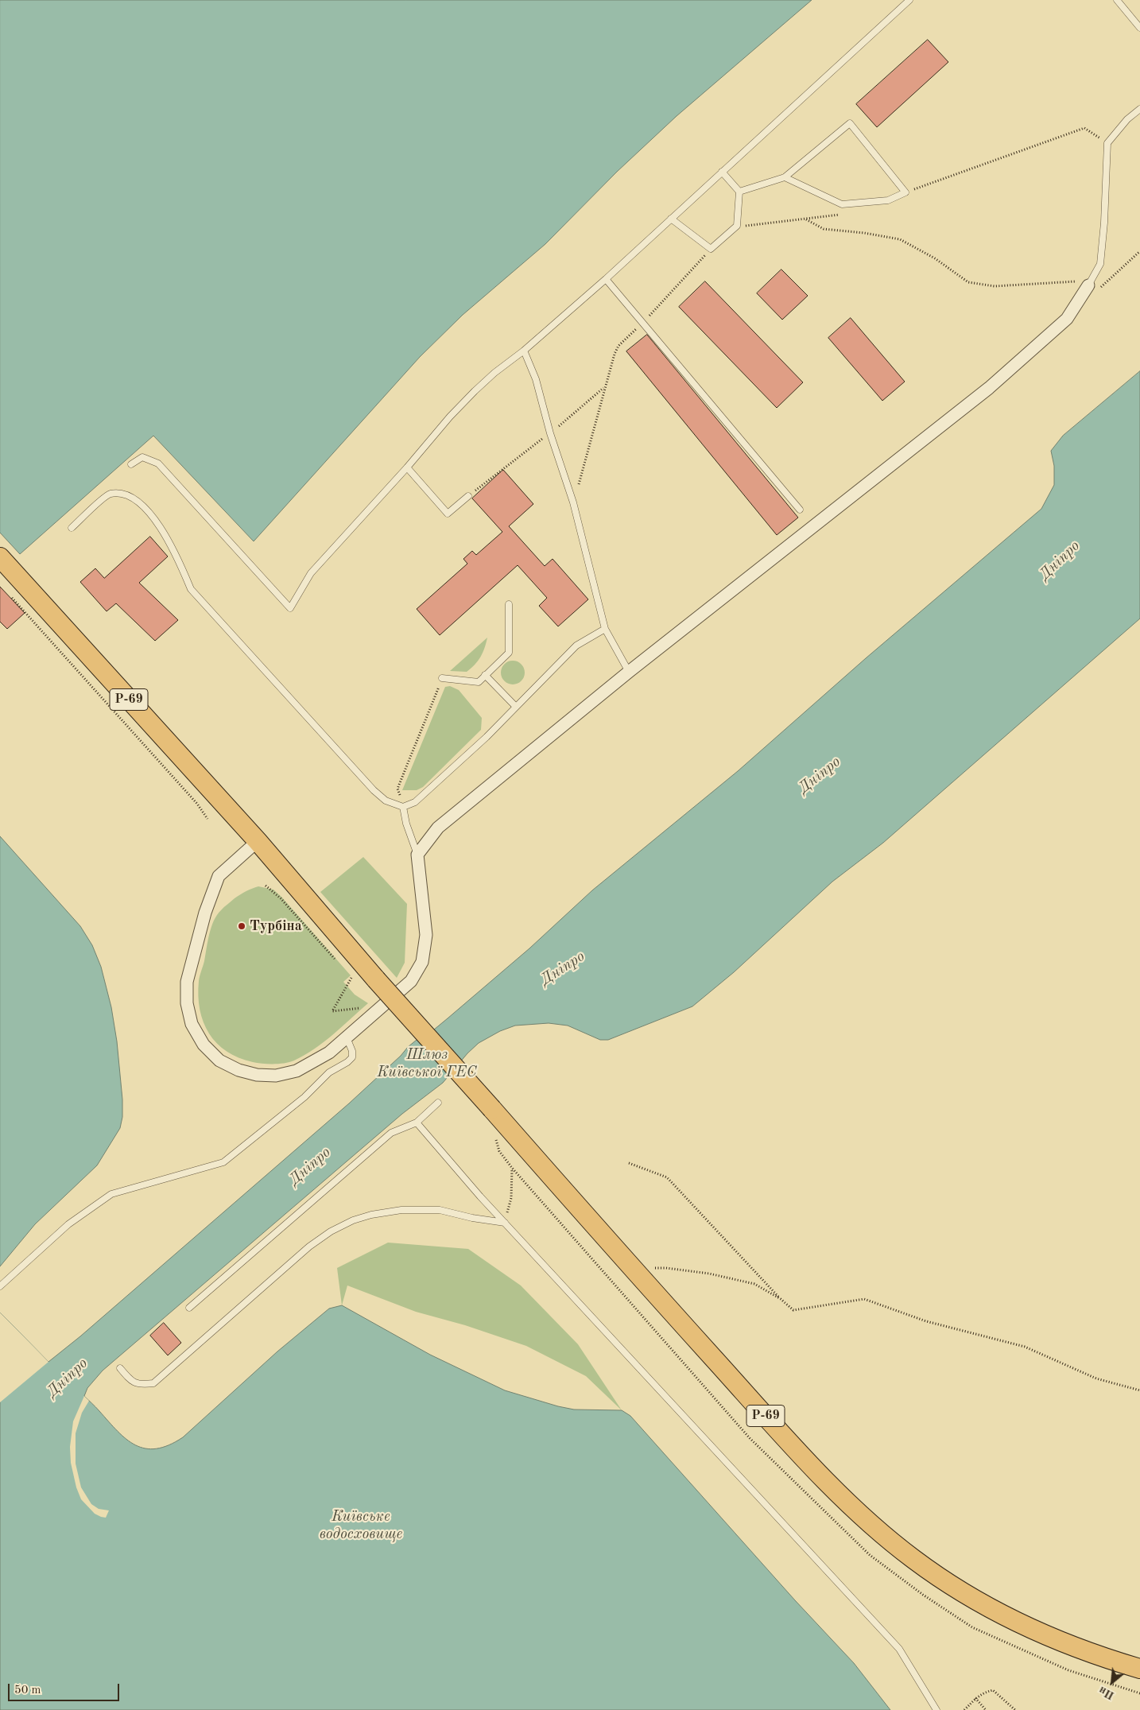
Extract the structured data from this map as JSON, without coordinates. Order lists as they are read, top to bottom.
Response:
{
  "streets": {
    "main road": ["Р-69"]
  },
  "water": ["Дніпро", "Шлюз Київської ГЕС", "Київське водосховище"],
  "places": ["Турбіна"],
  "scale_bar": "50 m",
  "north": "bottom left"
}
